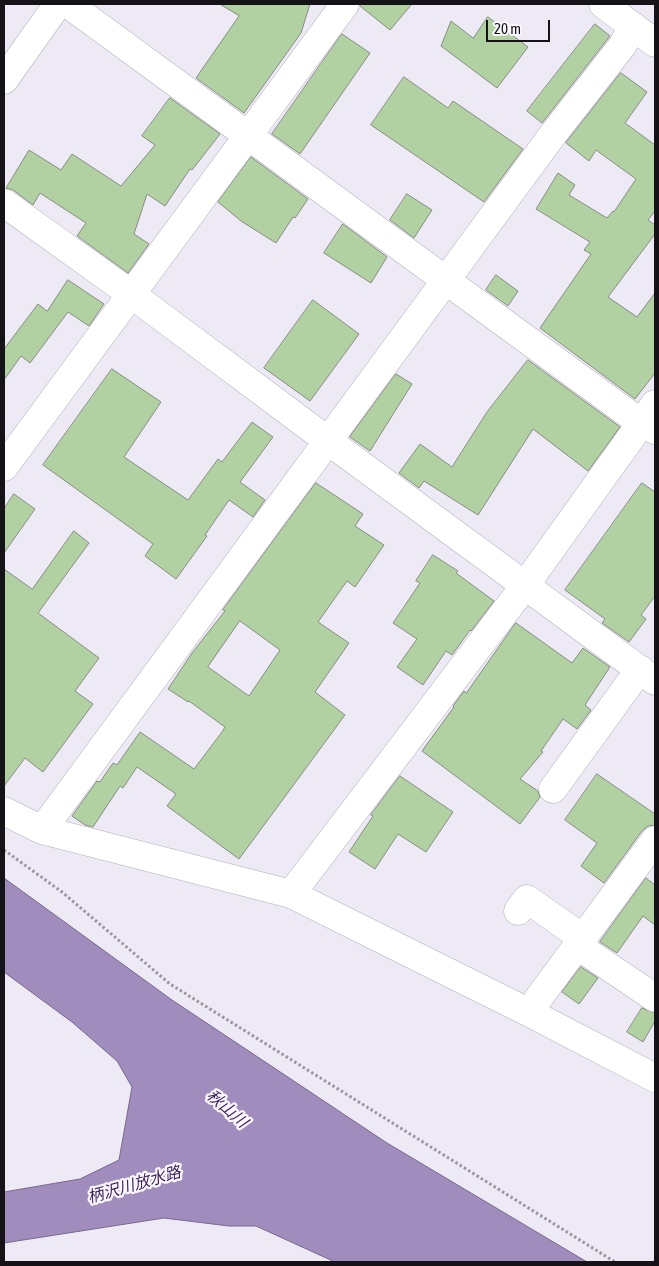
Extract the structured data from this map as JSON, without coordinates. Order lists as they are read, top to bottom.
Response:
{
  "water": ["秋山川", "柄沢川放水路"],
  "scale_bar": "20 m"
}
